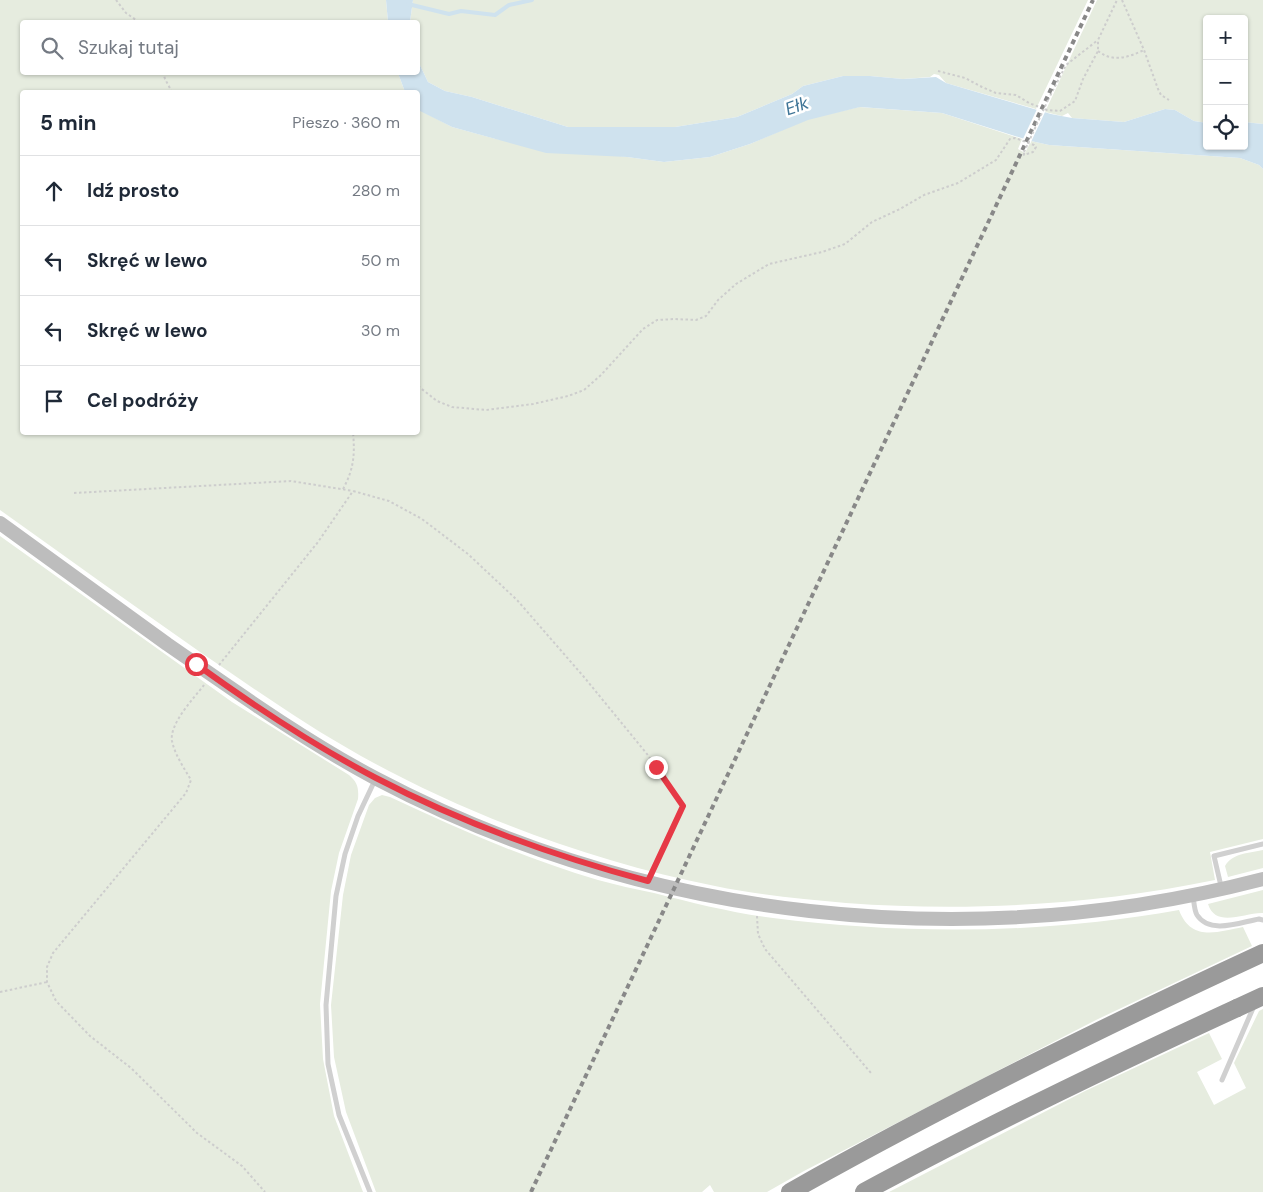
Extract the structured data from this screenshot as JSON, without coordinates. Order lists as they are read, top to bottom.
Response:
{
  "water": ["Ełk"],
  "page": {
    "map_buttons": ["+", "−"],
    "search": "Szukaj tutaj",
    "heading": ["5 min", "Pieszo · 360 m"],
    "list": [
      ["Idź prosto", "280 m"],
      ["Skręć w lewo", "50 m"],
      ["Skręć w lewo", "30 m"],
      "Cel podróży"
    ]
  }
}
